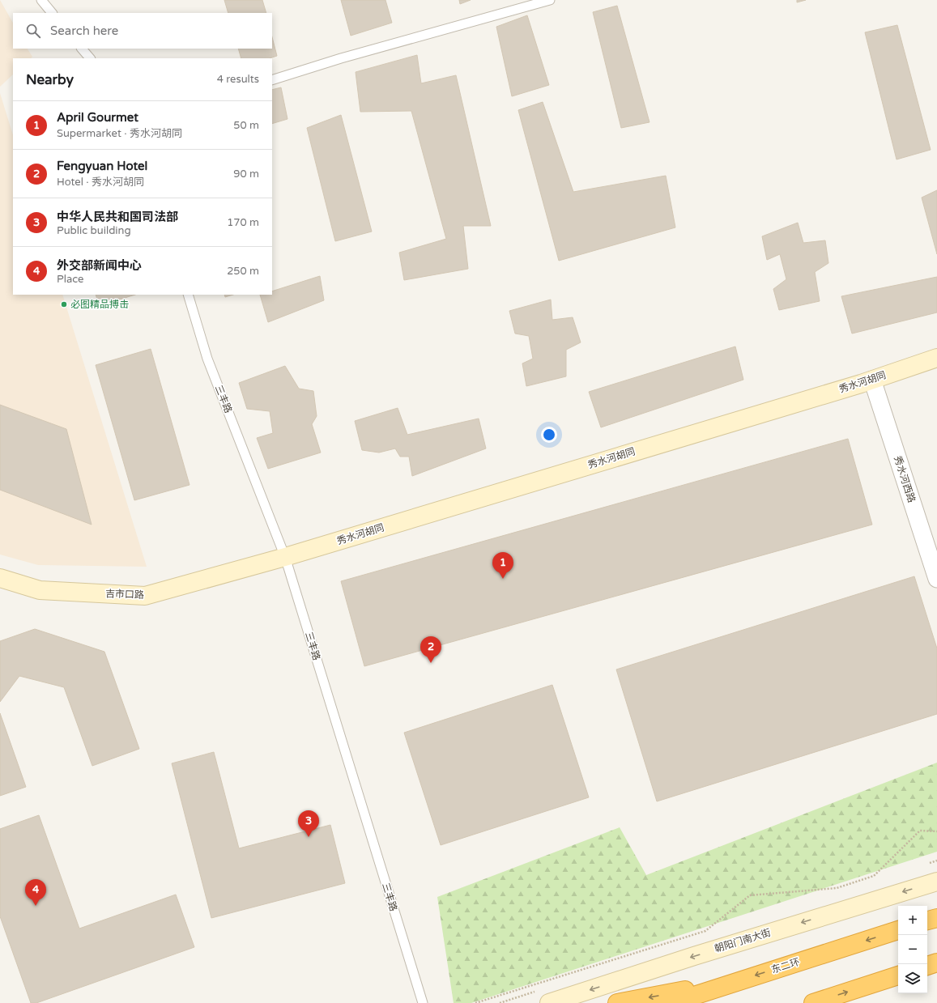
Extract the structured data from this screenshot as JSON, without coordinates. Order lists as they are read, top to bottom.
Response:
{
  "streets": {
    "highway": ["东二环"],
    "street": [
      "秀水河胡同",
      "秀水河西路",
      "吉市口路",
      "朝阳门南大街"
    ],
    "lane": ["三丰路"]
  },
  "crossings": [
    ["秀水河胡同", "三丰路"],
    ["秀水河胡同", "秀水河西路"],
    ["秀水河胡同", "吉市口路"],
    ["三丰路", "吉市口路"]
  ],
  "one_way": ["朝阳门南大街"],
  "places": ["必图精品搏击"],
  "page": {
    "search": "Search here",
    "heading": ["Nearby", "4 results"],
    "list": [
      {
        "mark": "1",
        "name": "April Gourmet",
        "note": "Supermarket · 秀水河胡同",
        "value": "50 m"
      },
      {
        "mark": "2",
        "name": "Fengyuan Hotel",
        "note": "Hotel · 秀水河胡同",
        "value": "90 m"
      },
      {
        "mark": "3",
        "name": "中华人民共和国司法部",
        "note": "Public building",
        "value": "170 m"
      },
      {
        "mark": "4",
        "name": "外交部新闻中心",
        "note": "Place",
        "value": "250 m"
      }
    ],
    "pins": [
      "1",
      "2",
      "3",
      "4"
    ],
    "map_buttons": ["+", "−"]
  }
}
